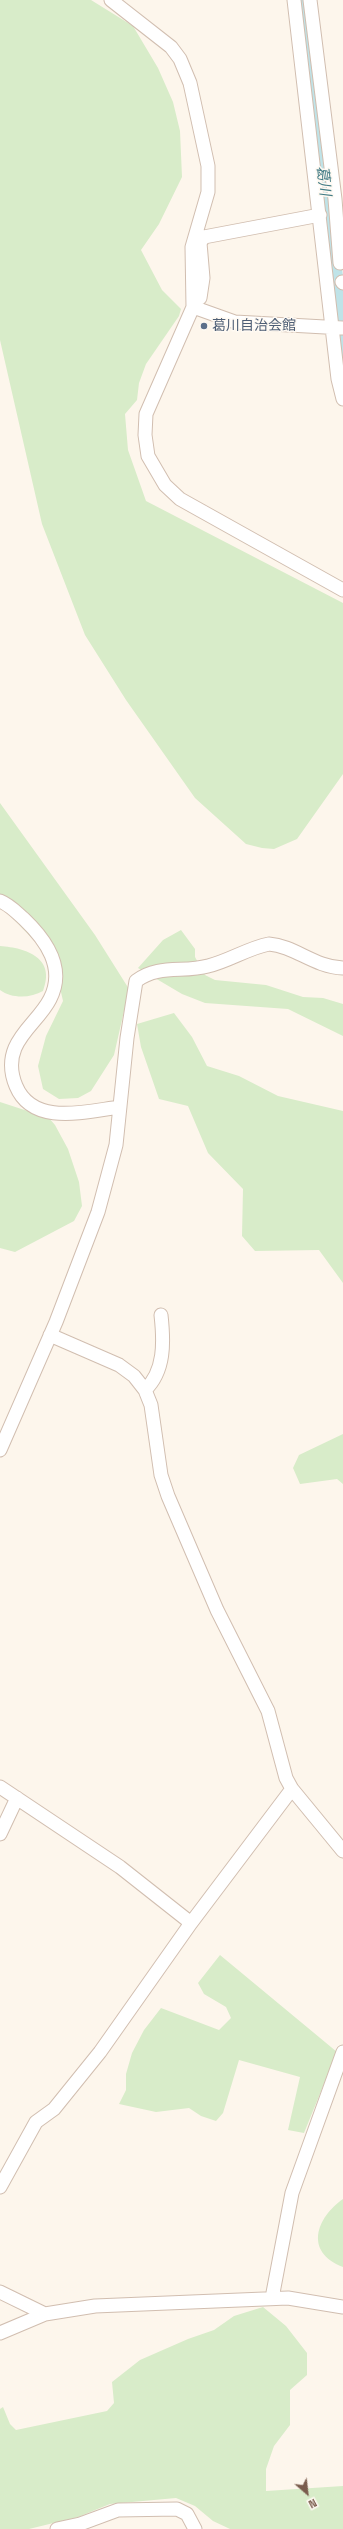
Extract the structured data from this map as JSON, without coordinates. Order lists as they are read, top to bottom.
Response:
{
  "water": ["葛川"],
  "places": ["葛川自治会館"],
  "north": "bottom right"
}
